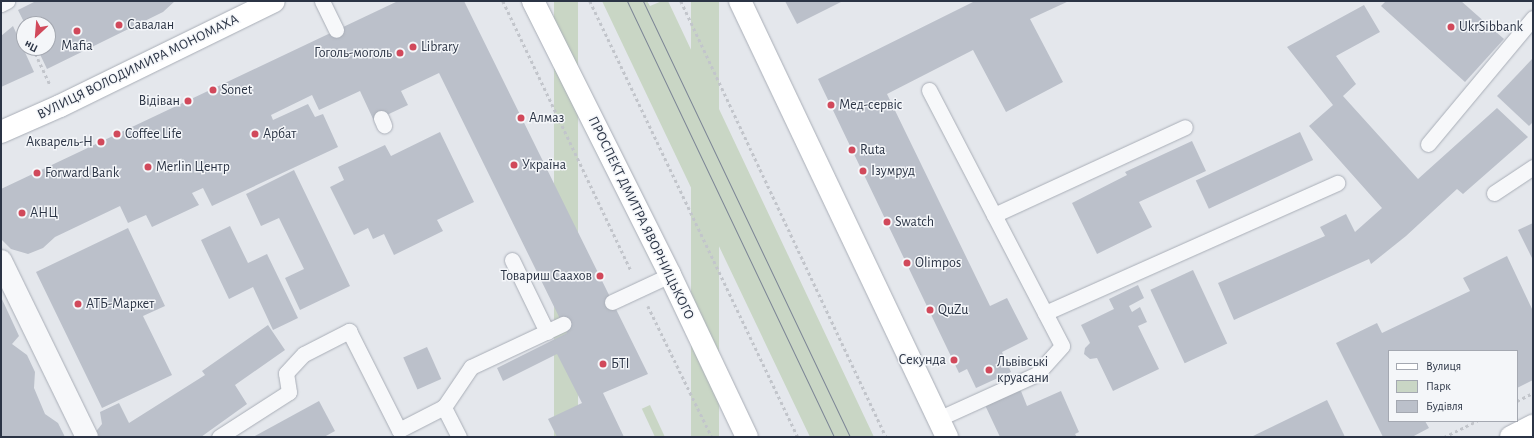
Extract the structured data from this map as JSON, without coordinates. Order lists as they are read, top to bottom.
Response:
{
  "streets": {
    "main road": ["ВУЛИЦЯ ВОЛОДИМИРА МОНОМАХА", "ПРОСПЕКТ ДМИТРА ЯВОРНИЦЬКОГО"]
  },
  "places": [
    "Савалан",
    "UkrSibbank",
    "Mafia",
    "Library",
    "Гоголь-моголь",
    "Sonet",
    "Відіван",
    "Мед-сервіс",
    "Алмаз",
    "Coffee Life",
    "Арбат",
    "Акварель-Н",
    "Ruta",
    "Україна",
    "Merlin Центр",
    "Ізумруд",
    "Forward Bank",
    "АНЦ",
    "Swatch",
    "Olimpos",
    "Товариш Саахов",
    "АТБ-Маркет",
    "QuZu",
    "Секунда",
    "БТІ",
    "Львівські круасани"
  ],
  "legend": ["Вулиця", "Парк", "Будівля"],
  "north": "bottom left"
}
